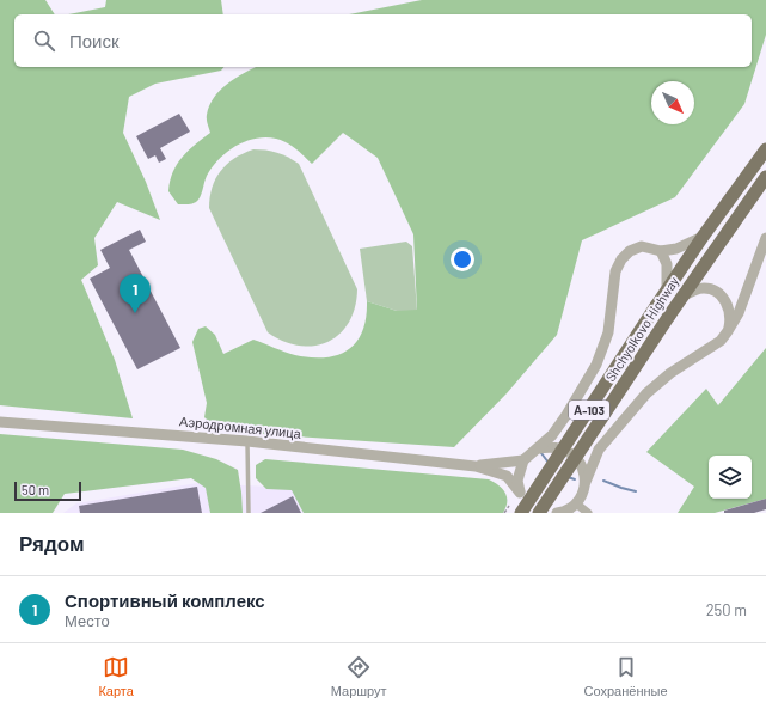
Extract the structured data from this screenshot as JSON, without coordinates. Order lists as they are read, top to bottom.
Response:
{
  "streets": {
    "main road": ["Shchyolkovo Highway", "А-103"],
    "street": ["Аэродромная улица"]
  },
  "scale_bar": "50 m",
  "north": "bottom right",
  "page": {
    "search": "Поиск",
    "pins": "1",
    "scale": "50 m",
    "heading": "Рядом",
    "list": [
      {
        "mark": "1",
        "name": "Спортивный комплекс",
        "note": "Место",
        "value": "250 m"
      }
    ],
    "nav": ["Карта", "Маршрут", "Сохранённые"]
  }
}
